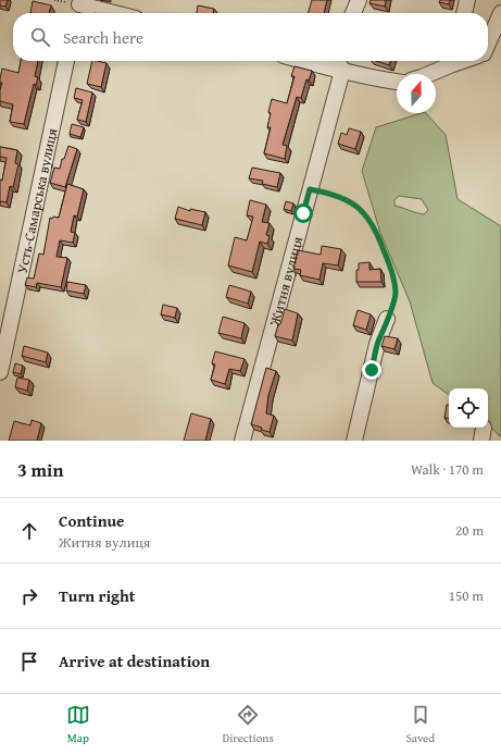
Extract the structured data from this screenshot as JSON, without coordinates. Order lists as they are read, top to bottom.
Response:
{
  "streets": {
    "street": ["Усть-Самарська вулиця", "Житня вулиця"]
  },
  "north": "top",
  "page": {
    "search": "Search here",
    "heading": ["3 min", "Walk · 170 m"],
    "list": [
      ["Continue", "Житня вулиця", "20 m"],
      ["Turn right", "150 m"],
      "Arrive at destination"
    ],
    "nav": ["Map", "Directions", "Saved"]
  }
}
